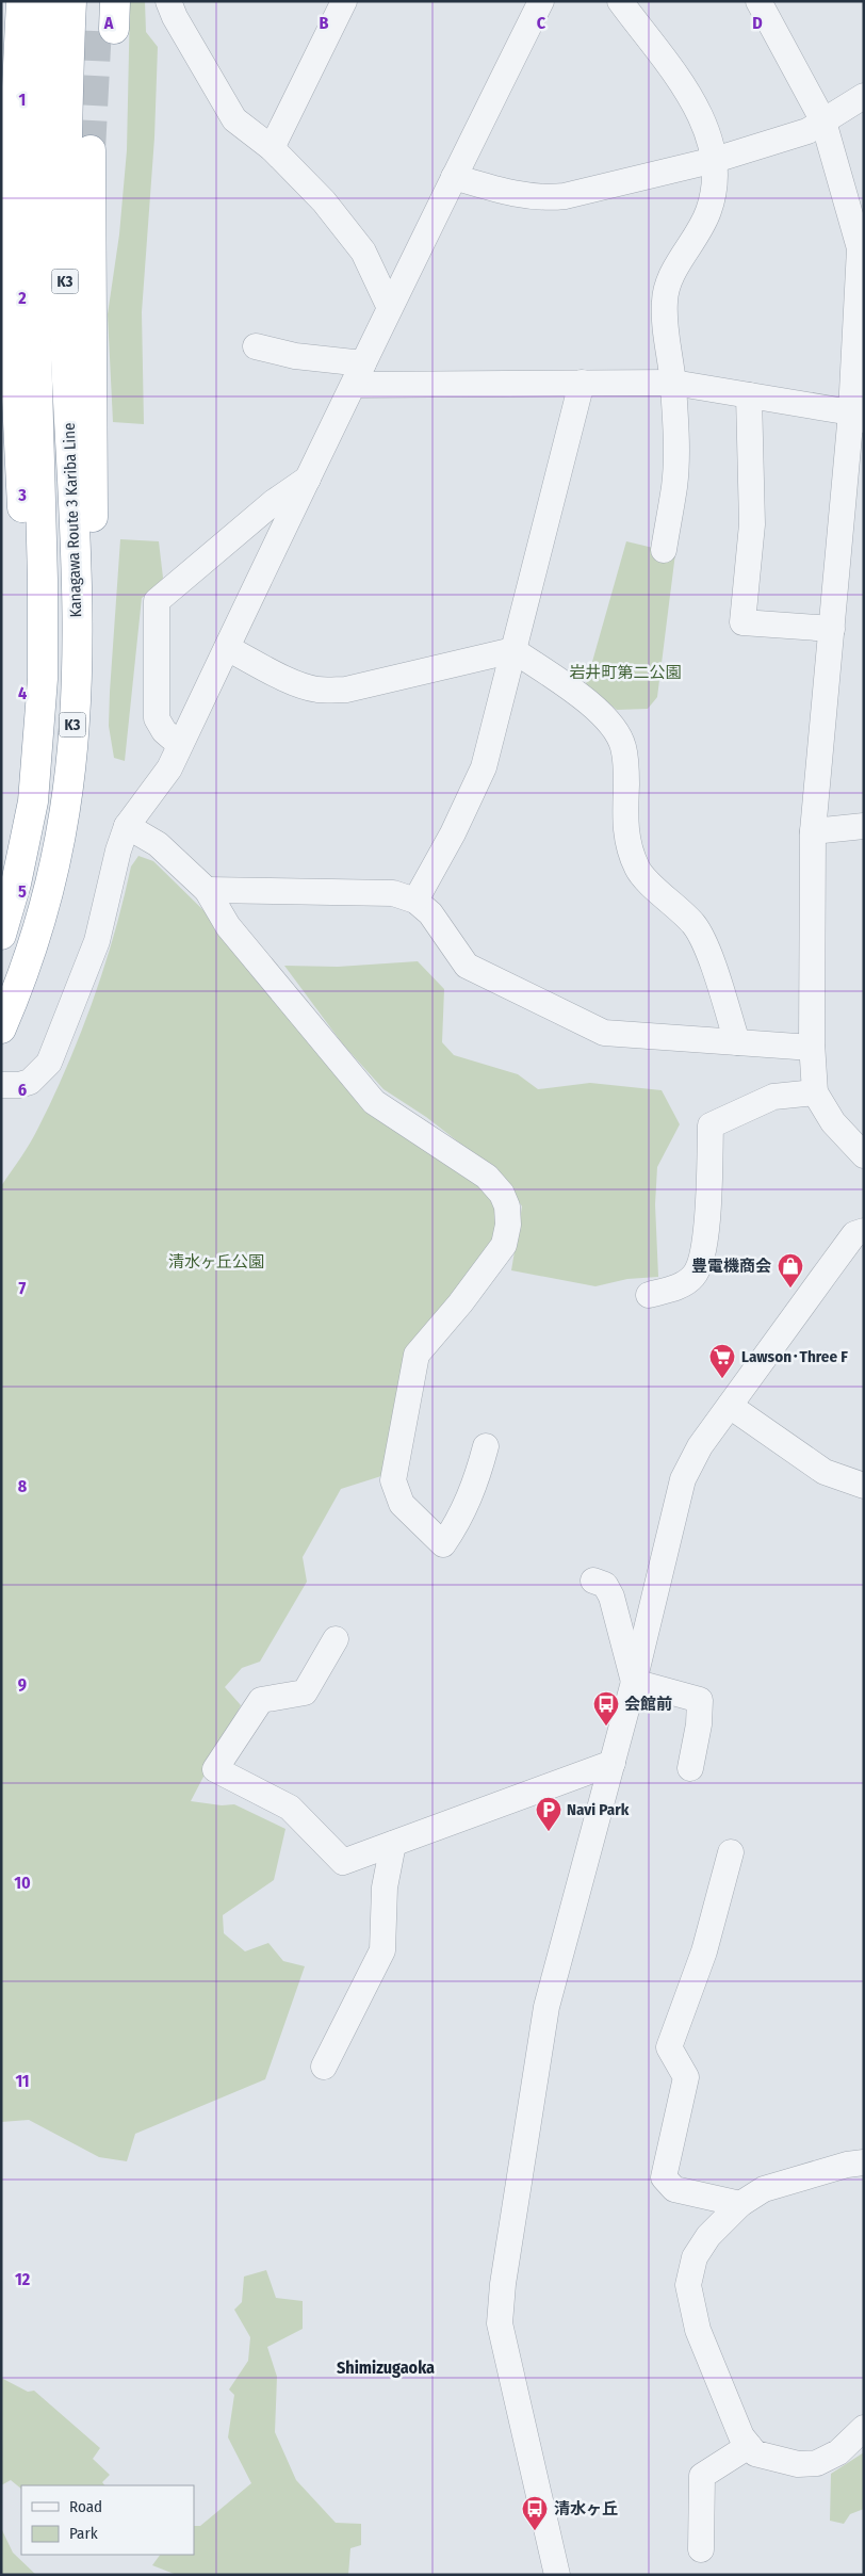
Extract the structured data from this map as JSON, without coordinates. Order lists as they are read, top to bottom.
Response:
{
  "streets": {
    "highway": ["K3", "Kanagawa Route 3 Kariba Line"]
  },
  "districts": ["Shimizugaoka"],
  "parks": ["岩井町第二公園", "清水ヶ丘公園"],
  "places": {
    "shop": ["豊電機商会"],
    "supermarket": ["Lawson･Three F"],
    "bus stop": ["会館前", "清水ヶ丘"],
    "parking": ["Navi Park"]
  },
  "legend": ["Road", "Park"],
  "grid": {
    "columns": [
      "A",
      "B",
      "C",
      "D"
    ],
    "rows": [
      "1",
      "2",
      "3",
      "4",
      "5",
      "6",
      "7",
      "8",
      "9",
      "10",
      "11",
      "12"
    ]
  }
}
